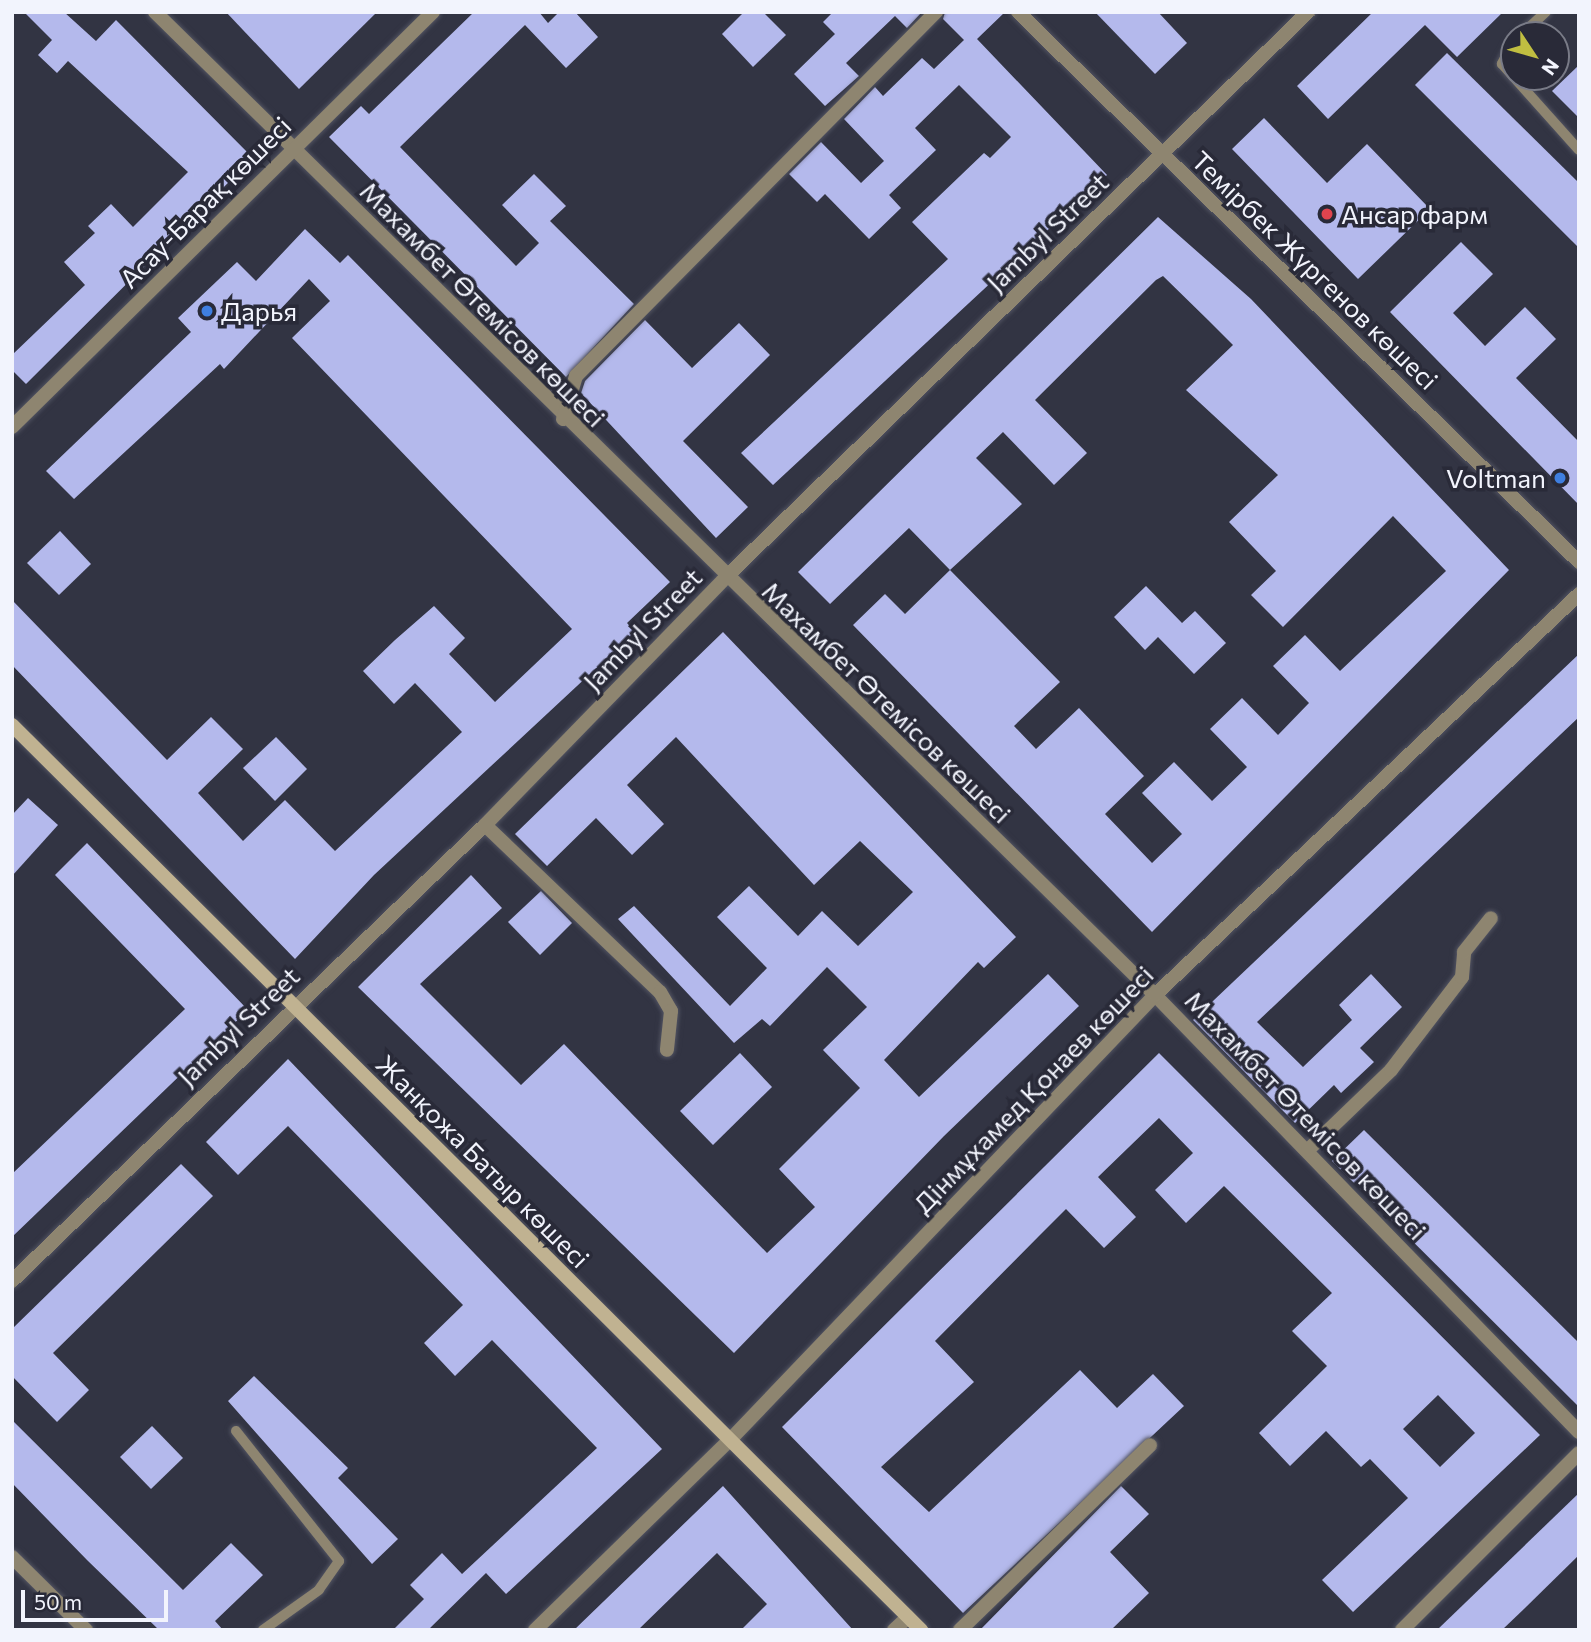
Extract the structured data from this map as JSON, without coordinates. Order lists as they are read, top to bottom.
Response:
{
  "streets": {
    "main road": ["Жанқожа Батыр көшесі"],
    "street": [
      "Асау-Барақ көшесі",
      "Jambyl Street",
      "Темірбек Жүргенов көшесі",
      "Махамбет Өтемісов көшесі",
      "Дінмұхамед Қонаев көшесі"
    ]
  },
  "crossings": [
    ["Асау-Барақ көшесі", "Махамбет Өтемісов көшесі"],
    ["Jambyl Street", "Темірбек Жүргенов көшесі"],
    ["Jambyl Street", "Махамбет Өтемісов көшесі"],
    ["Jambyl Street", "Жанқожа Батыр көшесі"],
    ["Махамбет Өтемісов көшесі", "Дінмұхамед Қонаев көшесі"],
    ["Дінмұхамед Қонаев көшесі", "Жанқожа Батыр көшесі"]
  ],
  "places": ["Ансар фарм", "Дарья", "Voltman"],
  "scale_bar": "50 m",
  "north": "bottom right"
}
